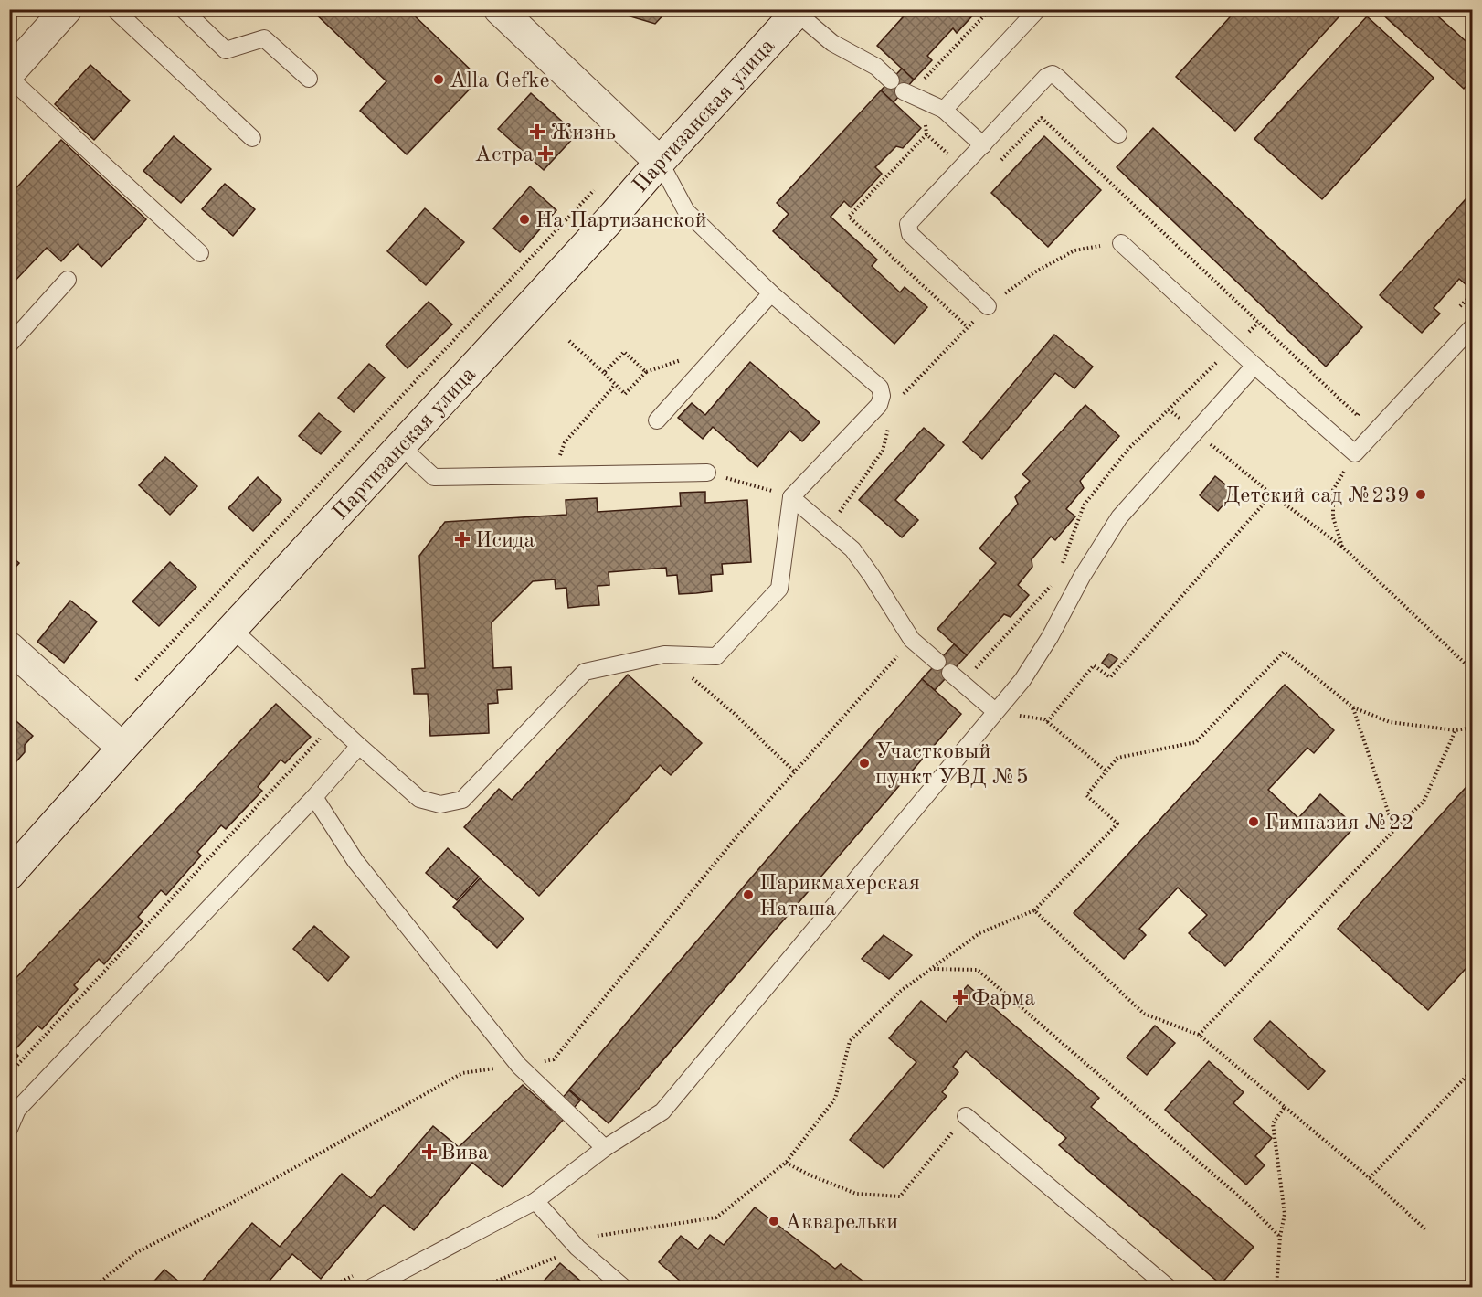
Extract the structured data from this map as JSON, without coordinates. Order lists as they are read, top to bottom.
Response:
{
  "streets": {
    "main road": ["Партизанская улица"]
  },
  "places": {
    "other": [
      "Alla Gefke",
      "На Партизанской",
      "Детский сад №239",
      "Участковый пункт УВД №5",
      "Гимназия №22",
      "Парикмахерская Наташа",
      "Акварельки"
    ],
    "health": [
      "Жизнь",
      "Астра",
      "Исида",
      "Фарма",
      "Вива"
    ]
  }
}
